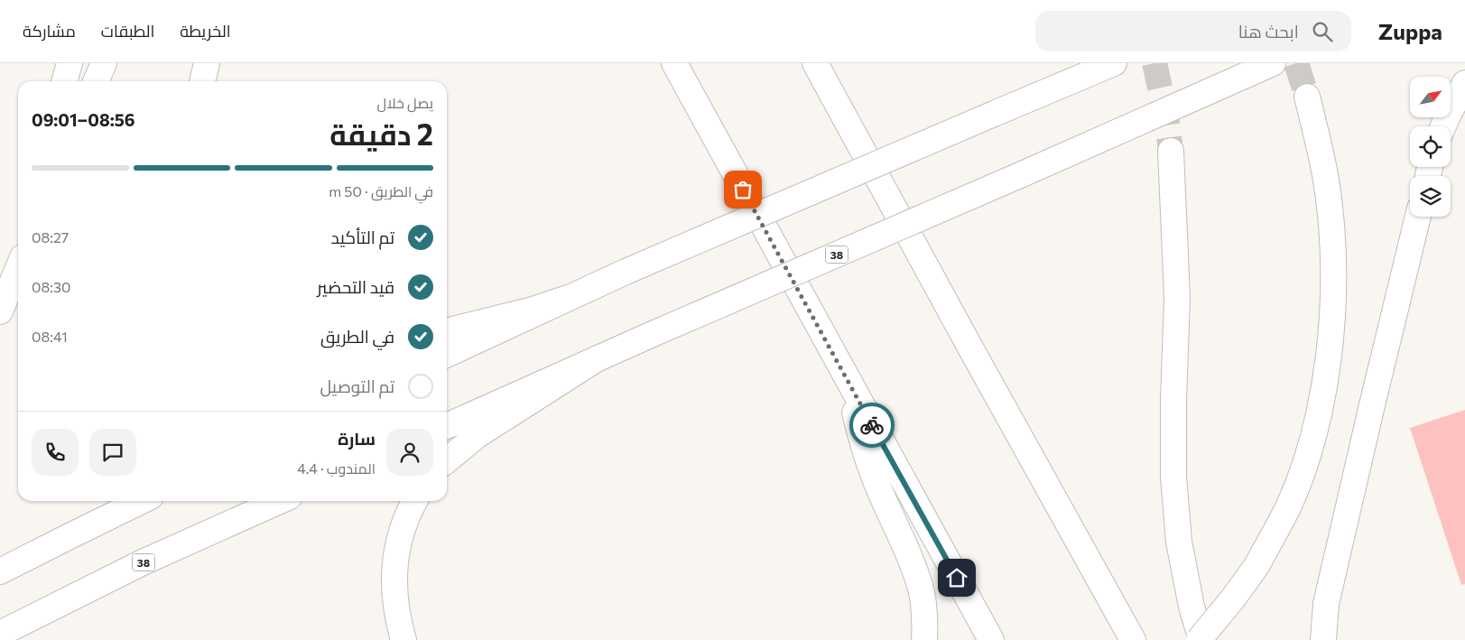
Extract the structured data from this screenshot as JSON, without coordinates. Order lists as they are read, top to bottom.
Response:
{
  "streets": {
    "main road": ["38"]
  },
  "north": "top right",
  "page": {
    "header": "Zuppa",
    "search": "ابحث هنا",
    "nav": ["الخريطة", "الطبقات", "مشاركة"],
    "heading": ["2 دقيقة", "يصل خلال", "08:56–09:01"],
    "panel": ["سارة", "المندوب · 4.4"],
    "bar": "في الطريق · 50 m",
    "list": [
      ["تم التأكيد", "08:27"],
      ["قيد التحضير", "08:30"],
      ["في الطريق", "08:41"],
      "تم التوصيل"
    ]
  }
}
